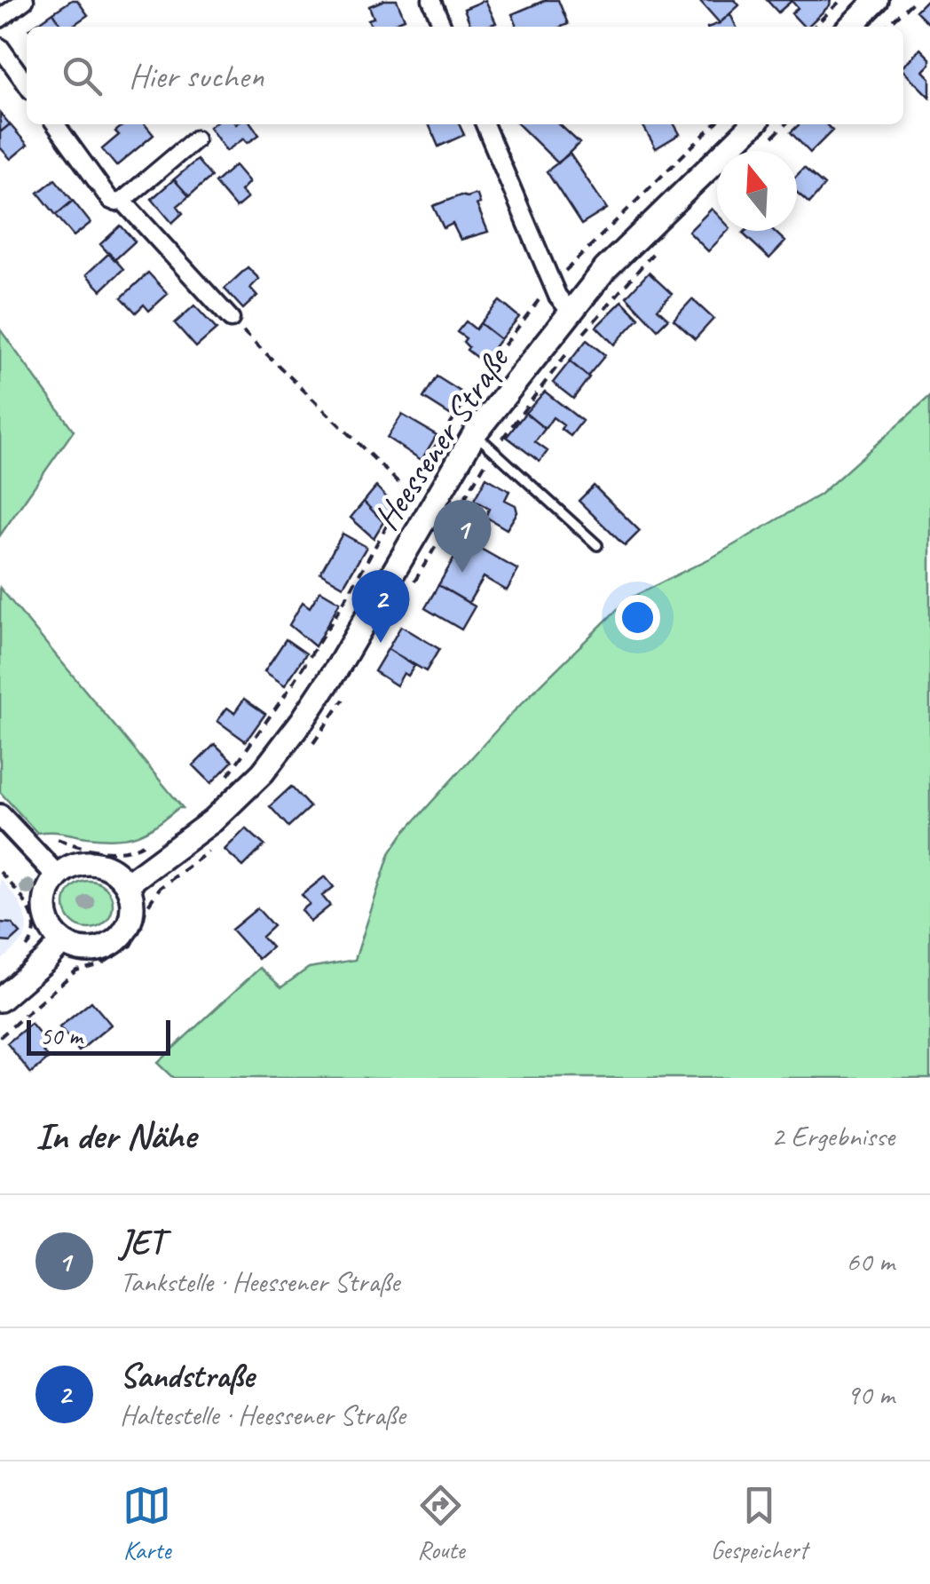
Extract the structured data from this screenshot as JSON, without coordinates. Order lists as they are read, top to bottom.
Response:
{
  "streets": {
    "main road": ["Heessener Straße"]
  },
  "scale_bar": "50 m",
  "north": "top",
  "page": {
    "search": "Hier suchen",
    "pins": ["1", "2"],
    "scale": "50 m",
    "heading": ["In der Nähe", "2 Ergebnisse"],
    "list": [
      {
        "mark": "1",
        "name": "JET",
        "note": "Tankstelle · Heessener Straße",
        "value": "60 m"
      },
      {
        "mark": "2",
        "name": "Sandstraße",
        "note": "Haltestelle · Heessener Straße",
        "value": "90 m"
      }
    ],
    "nav": ["Karte", "Route", "Gespeichert"]
  }
}
